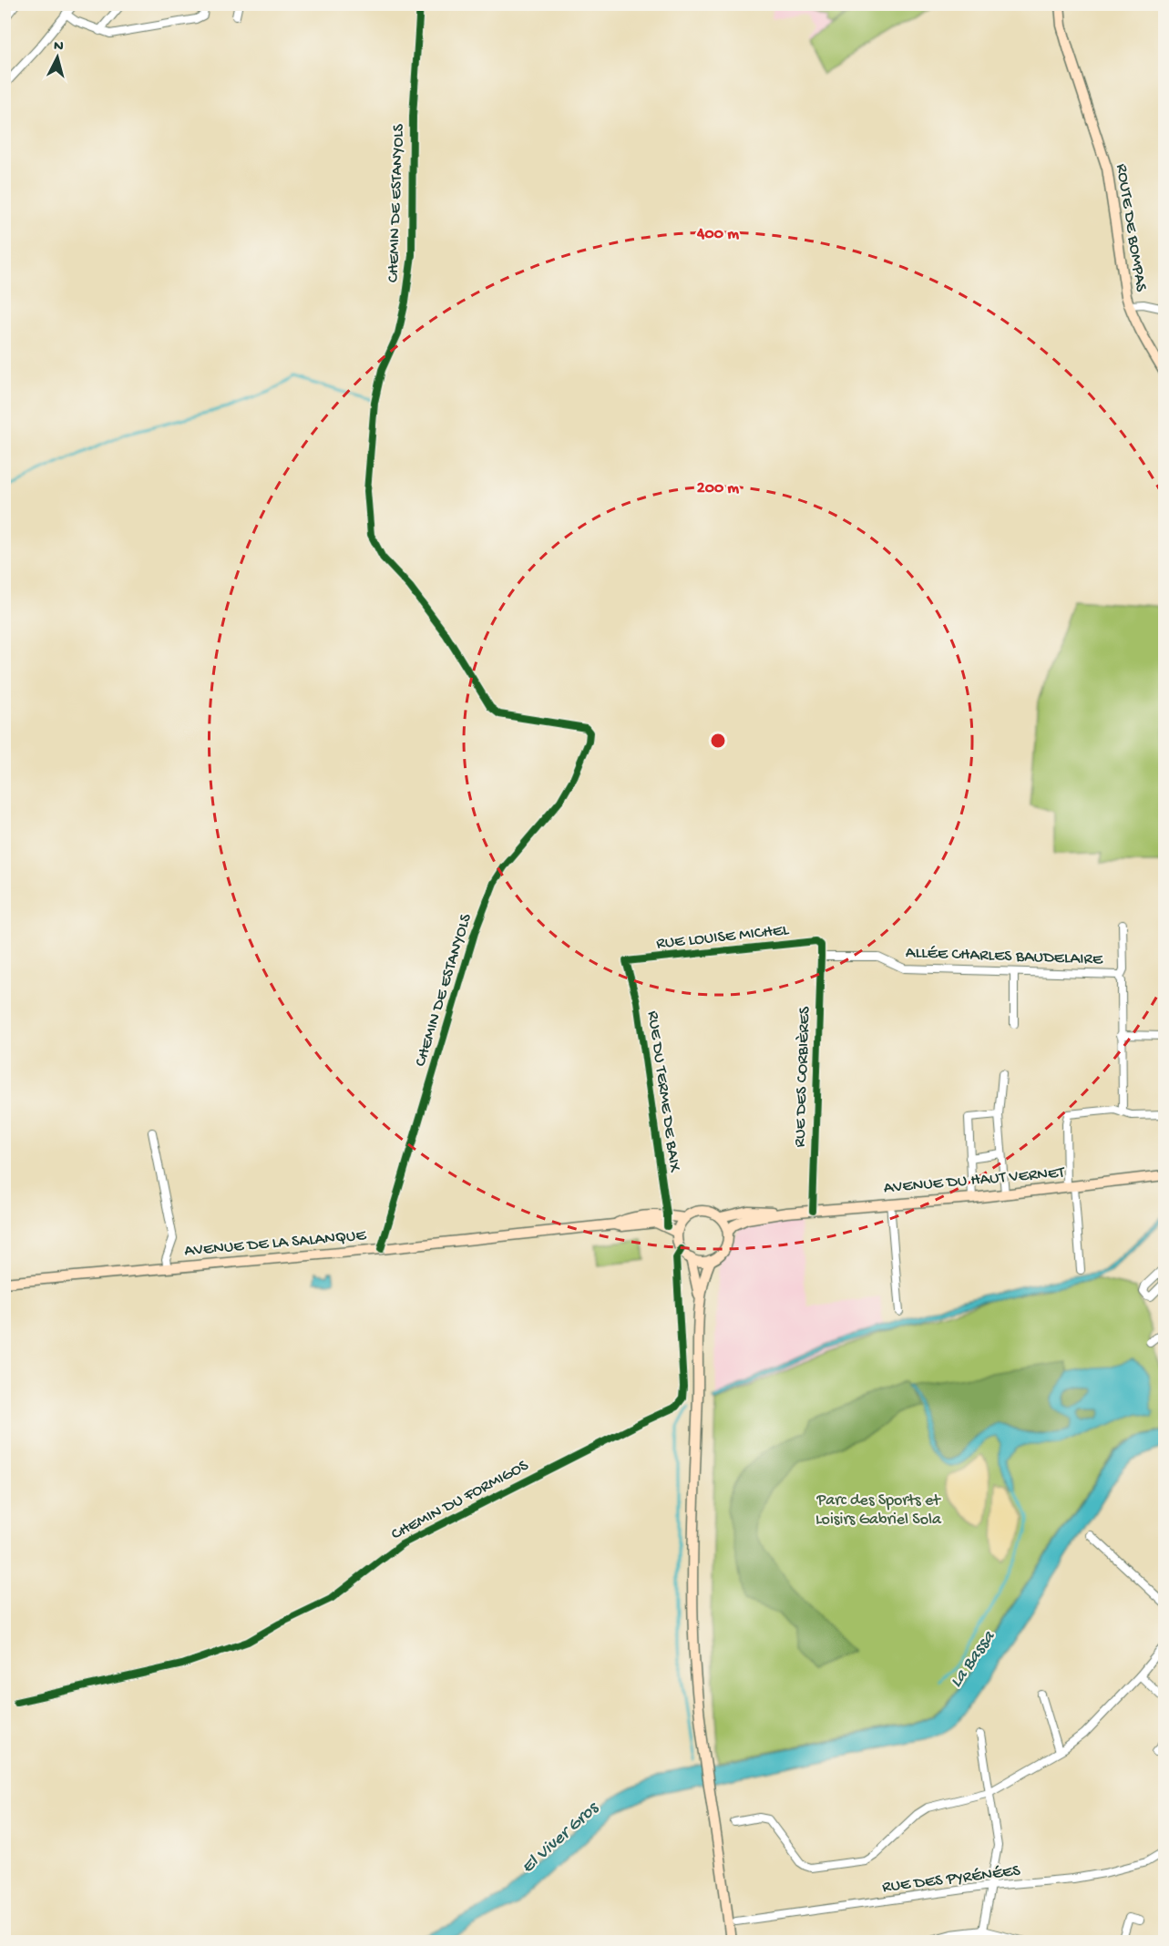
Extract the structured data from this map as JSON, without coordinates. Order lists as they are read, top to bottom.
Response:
{
  "streets": {
    "main road": ["ROUTE DE BOMPAS", "AVENUE DU HAUT VERNET", "AVENUE DE LA SALANQUE"],
    "street": [
      "CHEMIN DE ESTANYOLS",
      "RUE LOUISE MICHEL",
      "ALLÉE CHARLES BAUDELAIRE",
      "RUE DES CORBIÈRES",
      "RUE DU TERME DE BAIX",
      "CHEMIN DU FORMIGOS",
      "RUE DES PYRÉNÉES"
    ]
  },
  "crossings": [
    ["CHEMIN DE ESTANYOLS", "AVENUE DE LA SALANQUE"],
    ["RUE LOUISE MICHEL", "RUE DES CORBIÈRES"],
    ["RUE LOUISE MICHEL", "RUE DU TERME DE BAIX"],
    ["ALLÉE CHARLES BAUDELAIRE", "RUE DES CORBIÈRES"],
    ["RUE DES CORBIÈRES", "AVENUE DU HAUT VERNET"],
    ["AVENUE DU HAUT VERNET", "CHEMIN DU FORMIGOS"]
  ],
  "water": ["La Bassa", "El Viver Gros"],
  "parks": ["Parc des Sports et Loisirs Gabriel Sola"],
  "north": "top",
  "rings": ["400 m", "200 m"]
}
